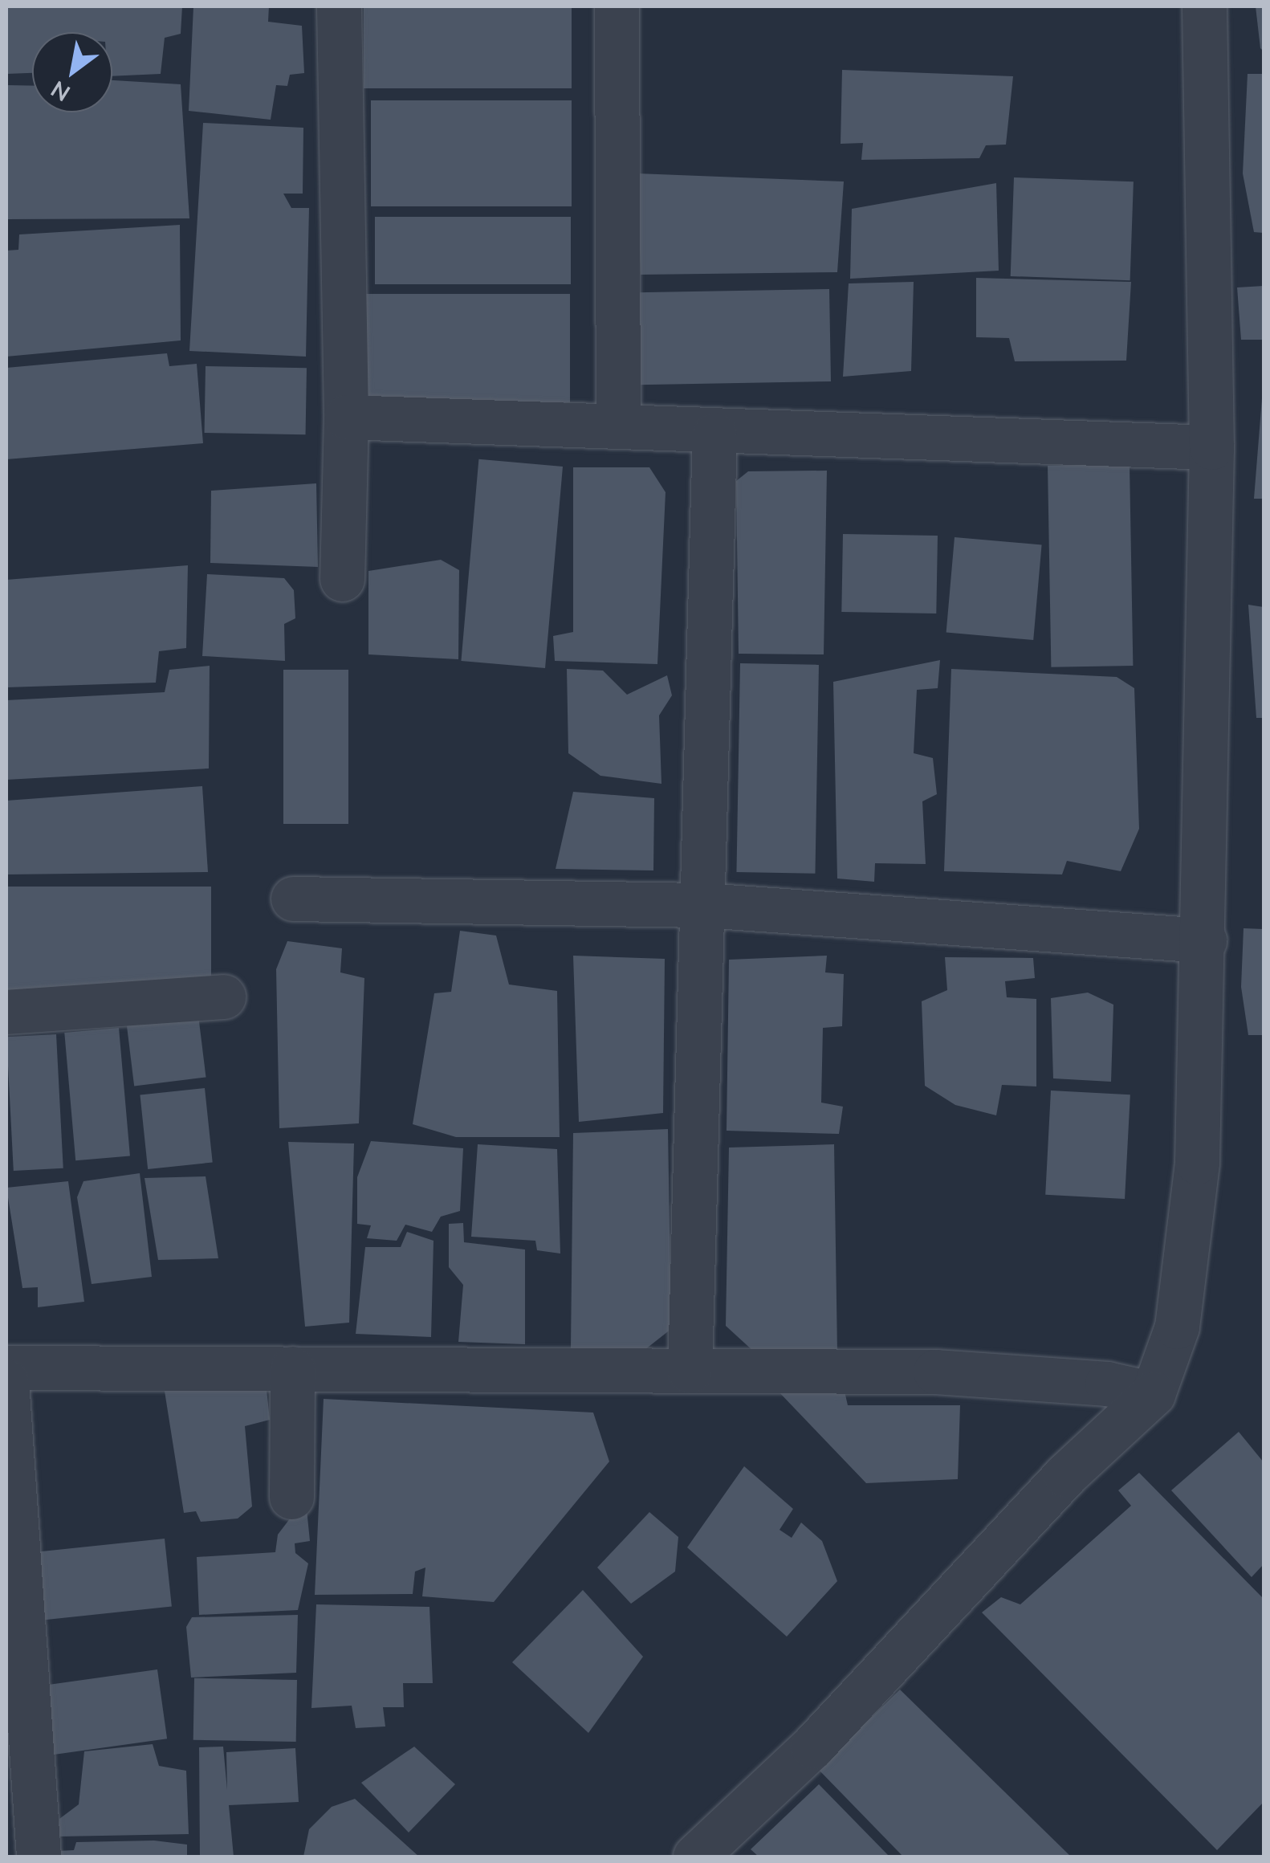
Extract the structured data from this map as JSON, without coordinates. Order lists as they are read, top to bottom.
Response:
{
  "north": "bottom left"
}
